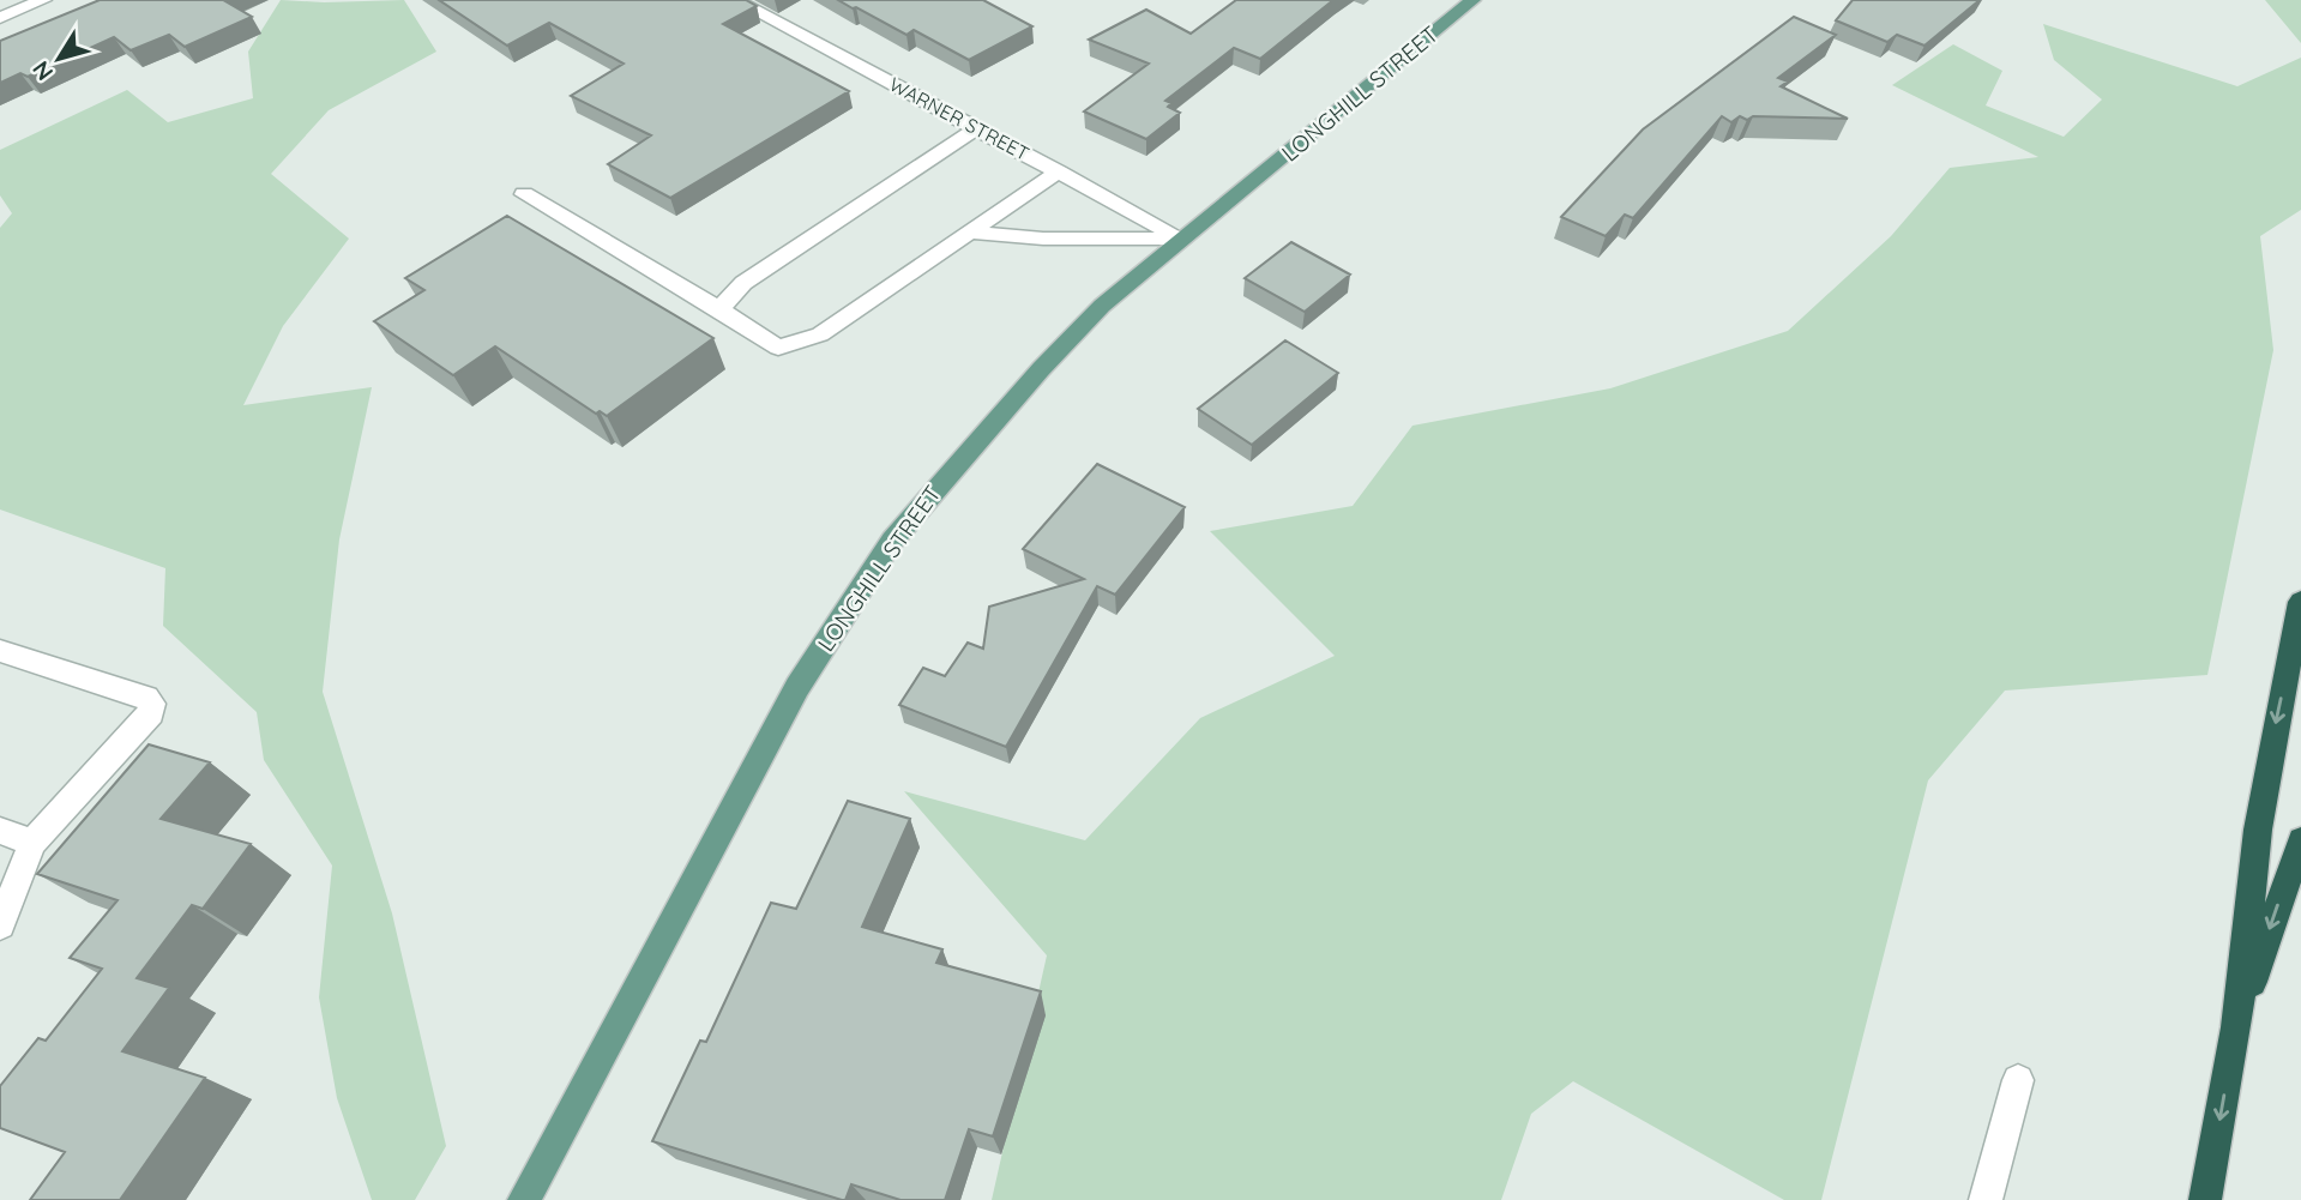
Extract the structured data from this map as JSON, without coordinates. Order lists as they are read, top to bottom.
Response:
{
  "streets": {
    "main road": ["LONGHILL STREET"],
    "street": ["WARNER STREET"]
  },
  "crossings": [
    ["LONGHILL STREET", "WARNER STREET"]
  ],
  "north": "bottom left"
}
